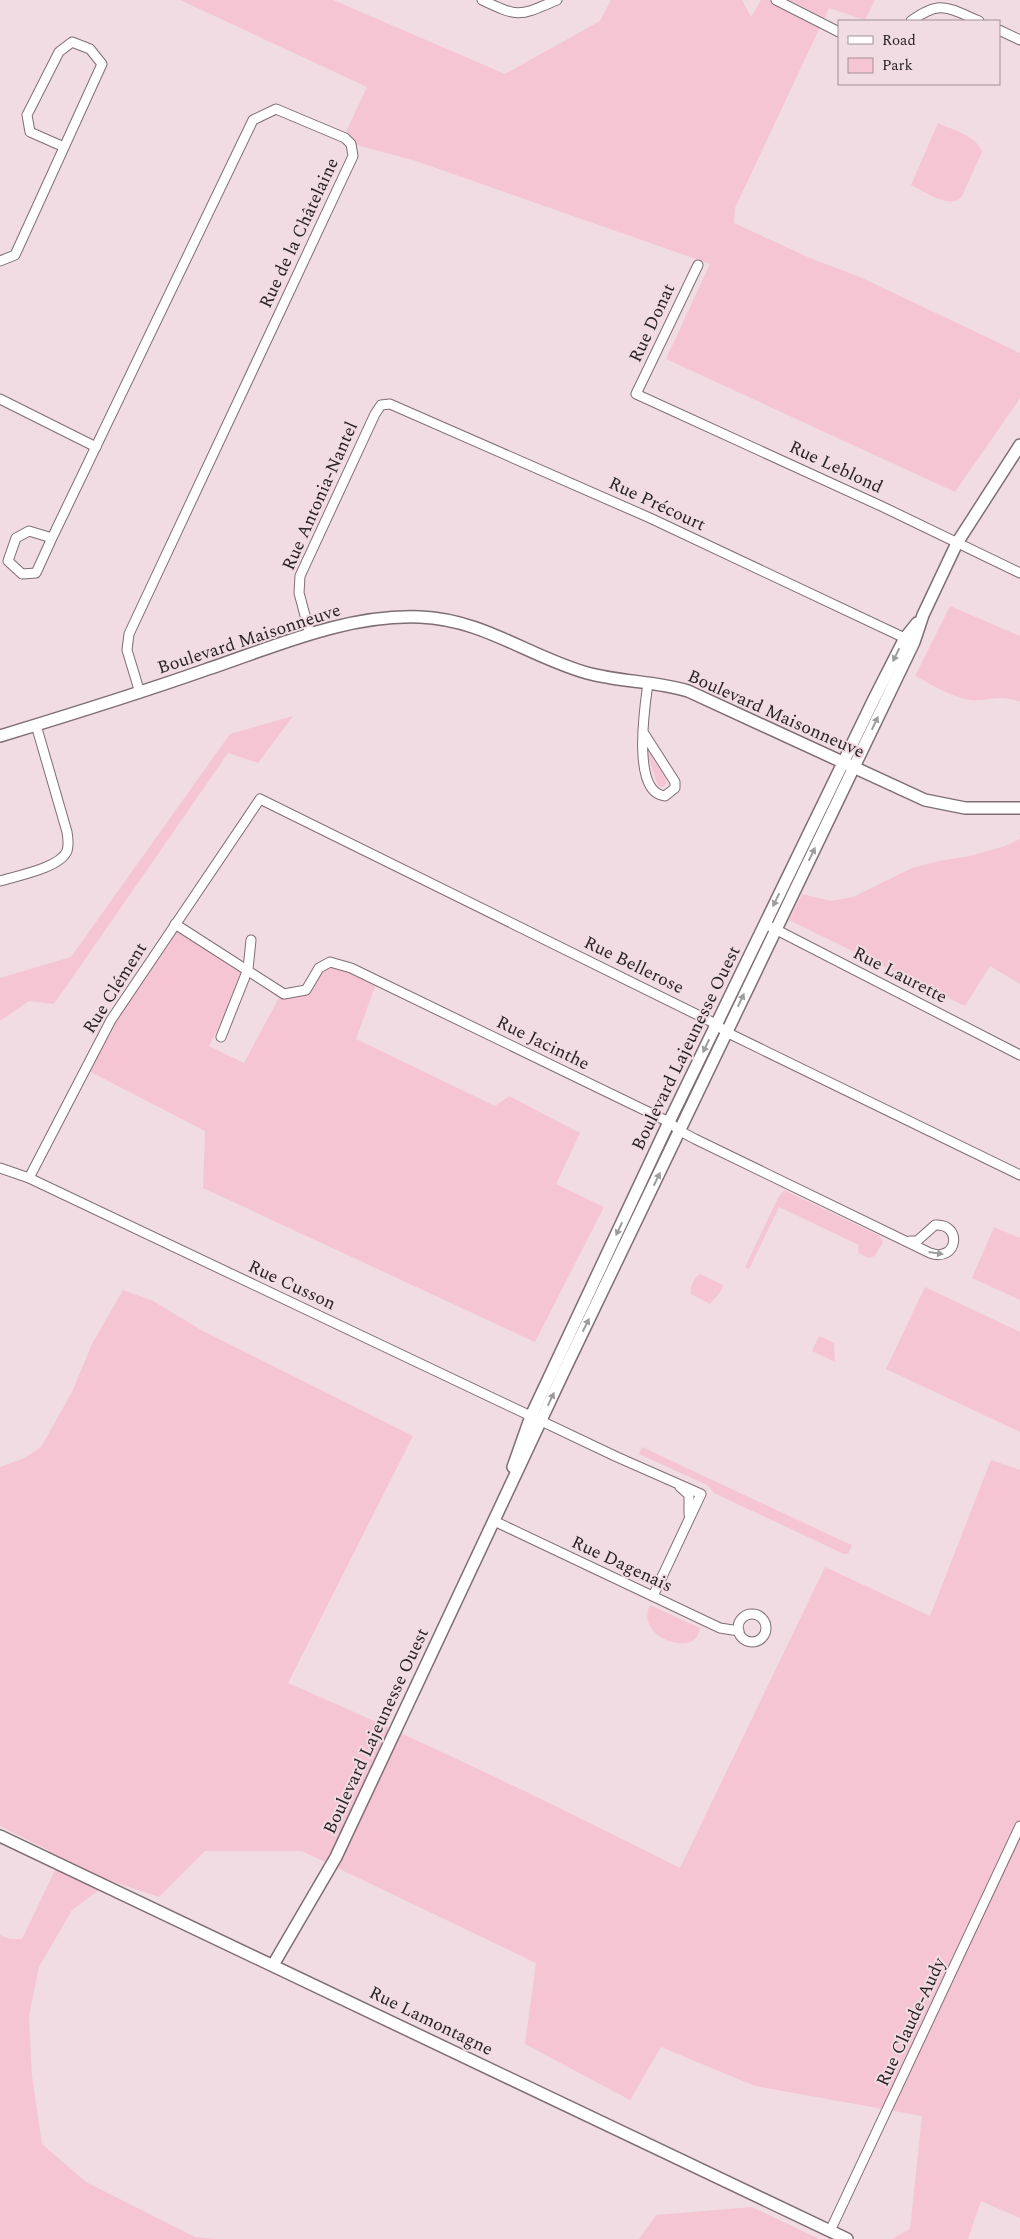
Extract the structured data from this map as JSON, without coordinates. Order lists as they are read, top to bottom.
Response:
{
  "streets": {
    "street": [
      "Rue de la Châtelaine",
      "Rue Donat",
      "Rue Leblond",
      "Rue Antonia-Nantel",
      "Rue Précourt",
      "Boulevard Maisonneuve",
      "Rue Bellerose",
      "Rue Laurette",
      "Rue Clément",
      "Rue Jacinthe",
      "Boulevard Lajeunesse Ouest",
      "Rue Cusson",
      "Rue Dagenais",
      "Rue Lamontagne",
      "Rue Claude-Audy"
    ]
  },
  "crossings": [
    ["Rue de la Châtelaine", "Boulevard Maisonneuve"],
    ["Rue Donat", "Rue Leblond"],
    ["Rue Leblond", "Boulevard Lajeunesse Ouest"],
    ["Rue Antonia-Nantel", "Rue Précourt"],
    ["Rue Antonia-Nantel", "Boulevard Maisonneuve"],
    ["Rue Précourt", "Boulevard Lajeunesse Ouest"],
    ["Boulevard Maisonneuve", "Boulevard Lajeunesse Ouest"],
    ["Rue Bellerose", "Rue Clément"],
    ["Rue Bellerose", "Boulevard Lajeunesse Ouest"],
    ["Rue Laurette", "Boulevard Lajeunesse Ouest"],
    ["Rue Clément", "Rue Jacinthe"],
    ["Rue Clément", "Rue Cusson"],
    ["Rue Jacinthe", "Boulevard Lajeunesse Ouest"],
    ["Boulevard Lajeunesse Ouest", "Rue Cusson"],
    ["Boulevard Lajeunesse Ouest", "Rue Dagenais"],
    ["Boulevard Lajeunesse Ouest", "Rue Lamontagne"],
    ["Rue Cusson", "Rue Dagenais"],
    ["Rue Lamontagne", "Rue Claude-Audy"]
  ],
  "legend": ["Road", "Park"]
}
